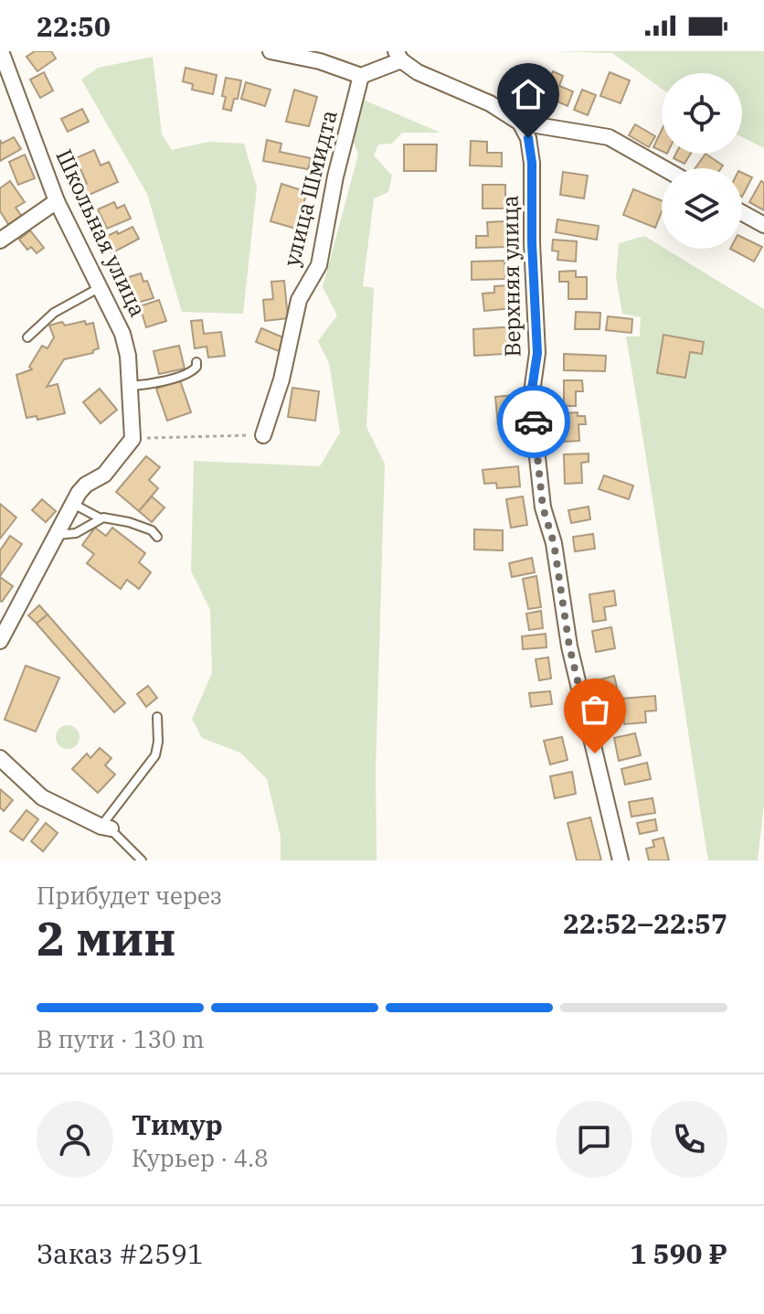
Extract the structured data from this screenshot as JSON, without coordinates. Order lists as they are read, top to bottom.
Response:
{
  "streets": {
    "street": ["улица Шмидта", "Школьная улица", "Верхняя улица"]
  },
  "page": {
    "status": "22:50",
    "heading": ["2 мин", "Прибудет через", "22:52–22:57"],
    "panel": [
      "Тимур",
      "Курьер · 4.8",
      "Заказ #2591",
      "1 590 ₽"
    ],
    "bar": "В пути · 130 m"
  }
}
